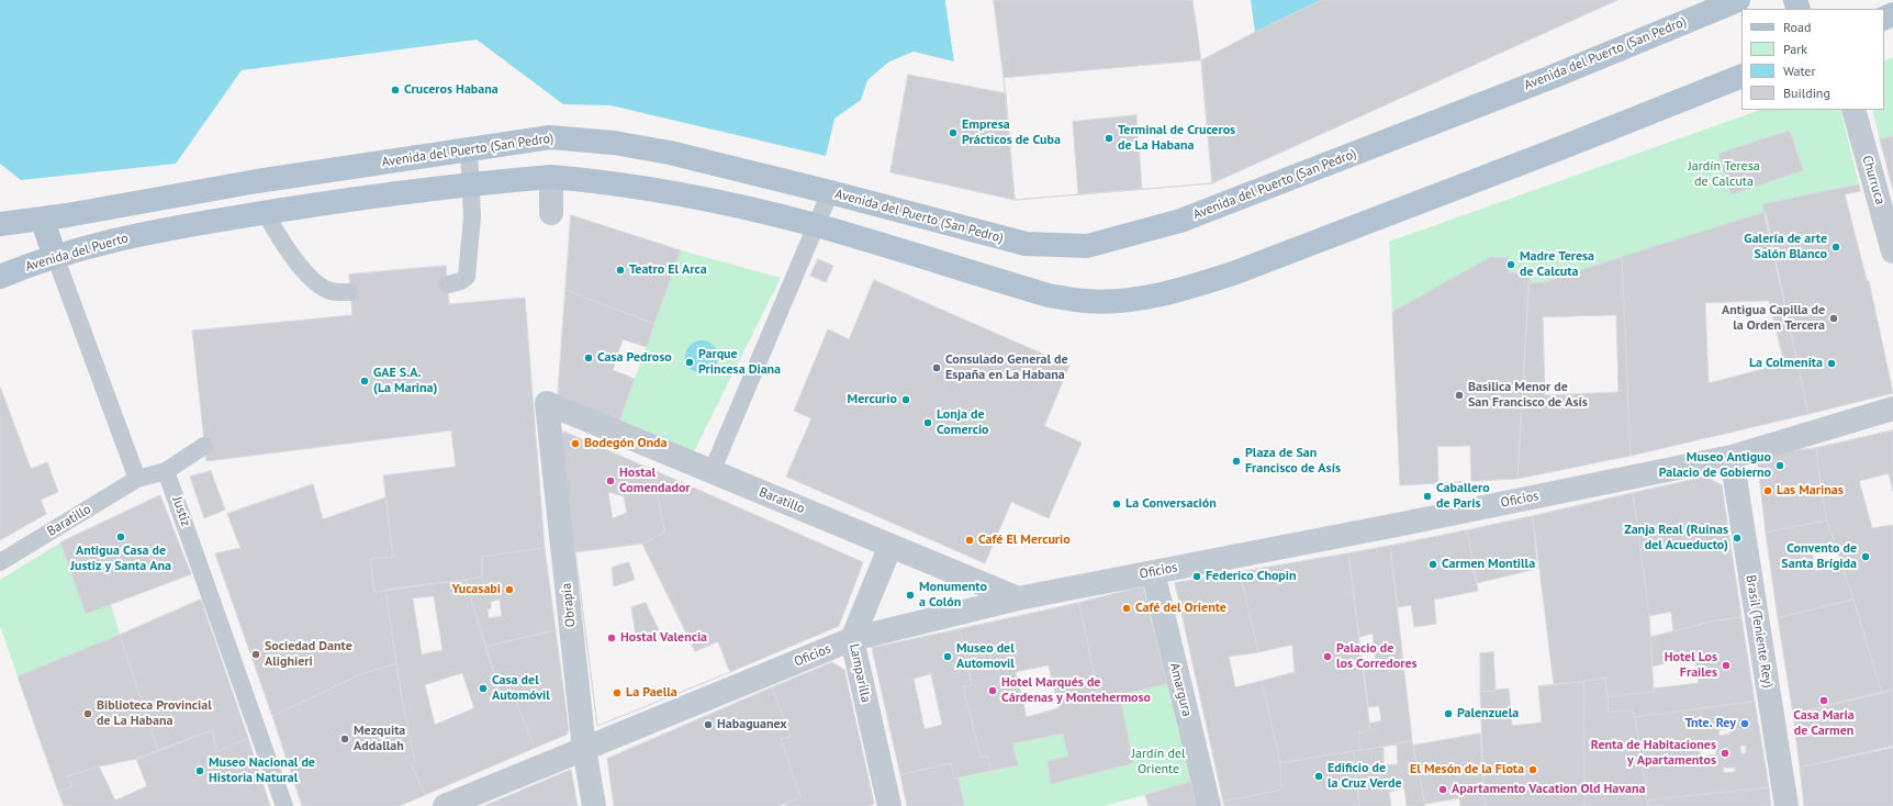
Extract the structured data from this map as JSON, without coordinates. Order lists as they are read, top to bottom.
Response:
{
  "streets": {
    "main road": ["Avenida del Puerto (San Pedro)", "Avenida del Puerto"],
    "street": [
      "Churruca",
      "Oficios",
      "Baratillo",
      "Obrapía",
      "Brasil (Teniente Rey)",
      "Lamparilla",
      "Amargura"
    ],
    "lane": ["Justiz"]
  },
  "crossings": [
    ["Oficios", "Baratillo"],
    ["Oficios", "Obrapía"],
    ["Oficios", "Brasil (Teniente Rey)"],
    ["Oficios", "Lamparilla"],
    ["Oficios", "Amargura"],
    ["Baratillo", "Obrapía"],
    ["Baratillo", "Lamparilla"]
  ],
  "parks": ["Jardín Teresa de Calcuta", "Jardín del Oriente"],
  "places": [
    "Cruceros Habana",
    "Empresa Prácticos de Cuba",
    "Terminal de Cruceros de La Habana",
    "Galería de arte Salón Blanco",
    "Madre Teresa de Calcuta",
    "Teatro El Arca",
    "Antigua Capilla de la Orden Tercera",
    "Casa Pedroso",
    "Parque Princesa Diana",
    "La Colmenita",
    "Consulado General de España en La Habana",
    "GAE S.A. (La Marina)",
    "Basilica Menor de San Francisco de Asís",
    "Mercurio",
    "Lonja de Comercio",
    "Bodegón Onda",
    "Plaza de San Francisco de Asís",
    "Museo Antiguo Palacio de Gobierno",
    "Hostal Comendador",
    "Las Marinas",
    "Caballero de París",
    "La Conversación",
    "Antigua Casa de Justiz y Santa Ana",
    "Zanja Real (Ruinas del Acueducto)",
    "Café El Mercurio",
    "Convento de Santa Brígida",
    "Carmen Montilla",
    "Federico Chopin",
    "Yucasabi",
    "Monumento a Colón",
    "Café del Oriente",
    "Hostal Valencia",
    "Sociedad Dante Alighieri",
    "Museo del Automovil",
    "Palacio de los Corredores",
    "Hotel Los Frailes",
    "Casa del Automóvil",
    "Hotel Marqués de Cárdenas y Montehermoso",
    "La Paella",
    "Casa Maria de Carmen",
    "Biblioteca Provincial de La Habana",
    "Palenzuela",
    "Tnte. Rey",
    "Habaguanex",
    "Mezquita Addallah",
    "Renta de Habitaciones y Apartamentos",
    "El Mesón de la Flota",
    "Museo Nacional de Historia Natural",
    "Edificio de la Cruz Verde",
    "Apartamento Vacation Old Havana"
  ],
  "legend": [
    "Road",
    "Park",
    "Water",
    "Building"
  ]
}
